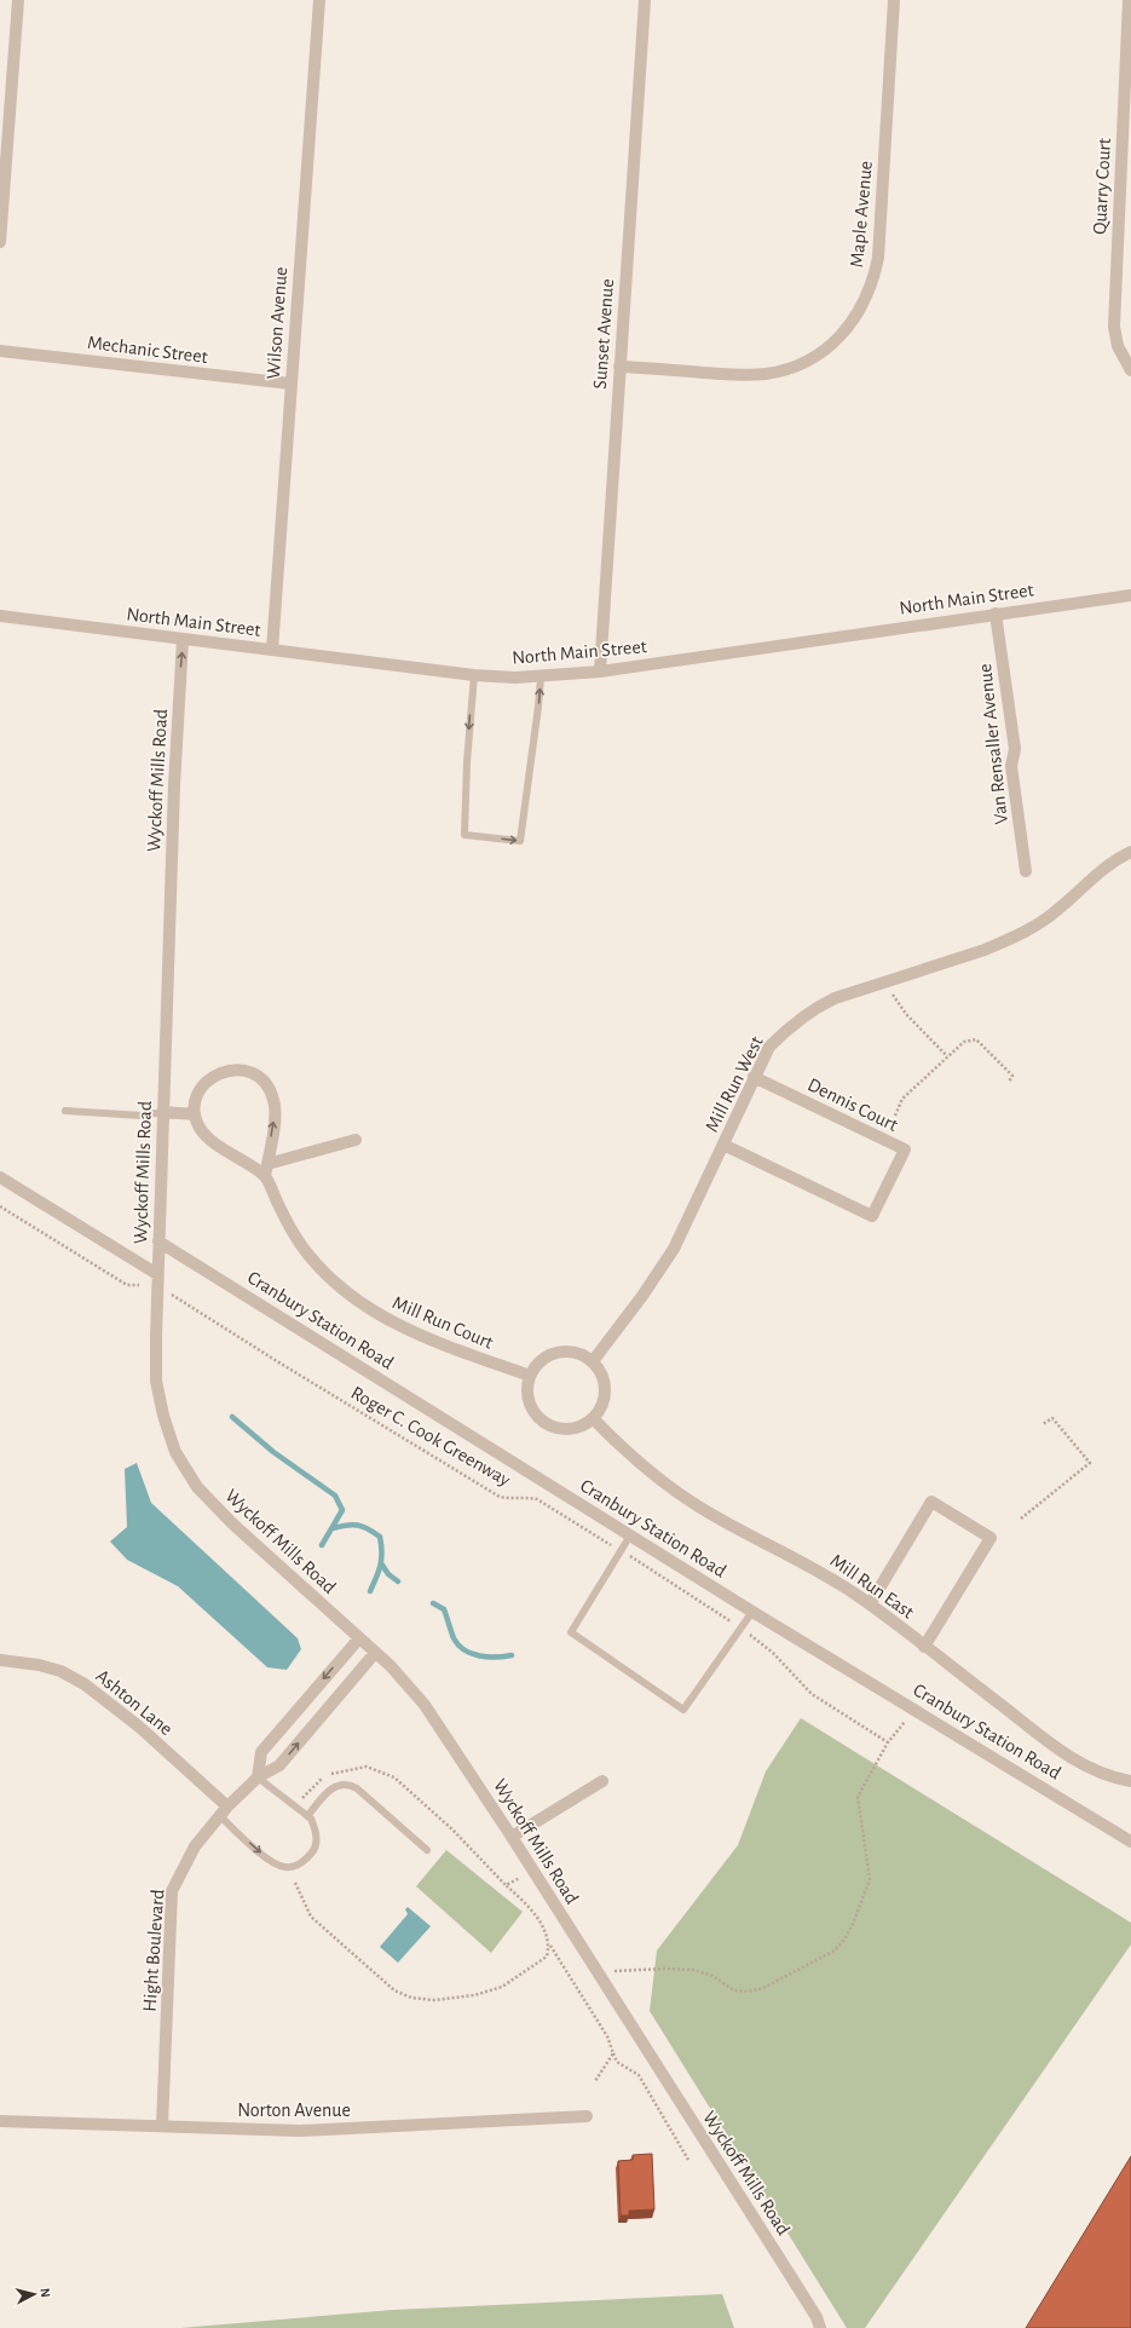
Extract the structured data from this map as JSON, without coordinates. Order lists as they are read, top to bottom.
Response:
{
  "streets": {
    "street": [
      "Quarry Court",
      "Maple Avenue",
      "Wilson Avenue",
      "Sunset Avenue",
      "Mechanic Street",
      "North Main Street",
      "Van Rensaller Avenue",
      "Wyckoff Mills Road",
      "Mill Run West",
      "Dennis Court",
      "Cranbury Station Road",
      "Mill Run Court",
      "Mill Run East",
      "Ashton Lane",
      "Hight Boulevard",
      "Norton Avenue"
    ],
    "path": ["Roger C. Cook Greenway"]
  },
  "crossings": [
    ["Maple Avenue", "Sunset Avenue"],
    ["Wilson Avenue", "Mechanic Street"],
    ["Wilson Avenue", "North Main Street"],
    ["Sunset Avenue", "North Main Street"],
    ["North Main Street", "Van Rensaller Avenue"],
    ["North Main Street", "Wyckoff Mills Road"],
    ["Wyckoff Mills Road", "Cranbury Station Road"],
    ["Wyckoff Mills Road", "Hight Boulevard"],
    ["Mill Run West", "Dennis Court"],
    ["Mill Run West", "Mill Run Court"],
    ["Mill Run West", "Mill Run East"],
    ["Mill Run Court", "Mill Run East"],
    ["Ashton Lane", "Hight Boulevard"],
    ["Hight Boulevard", "Norton Avenue"]
  ],
  "north": "right"
}
